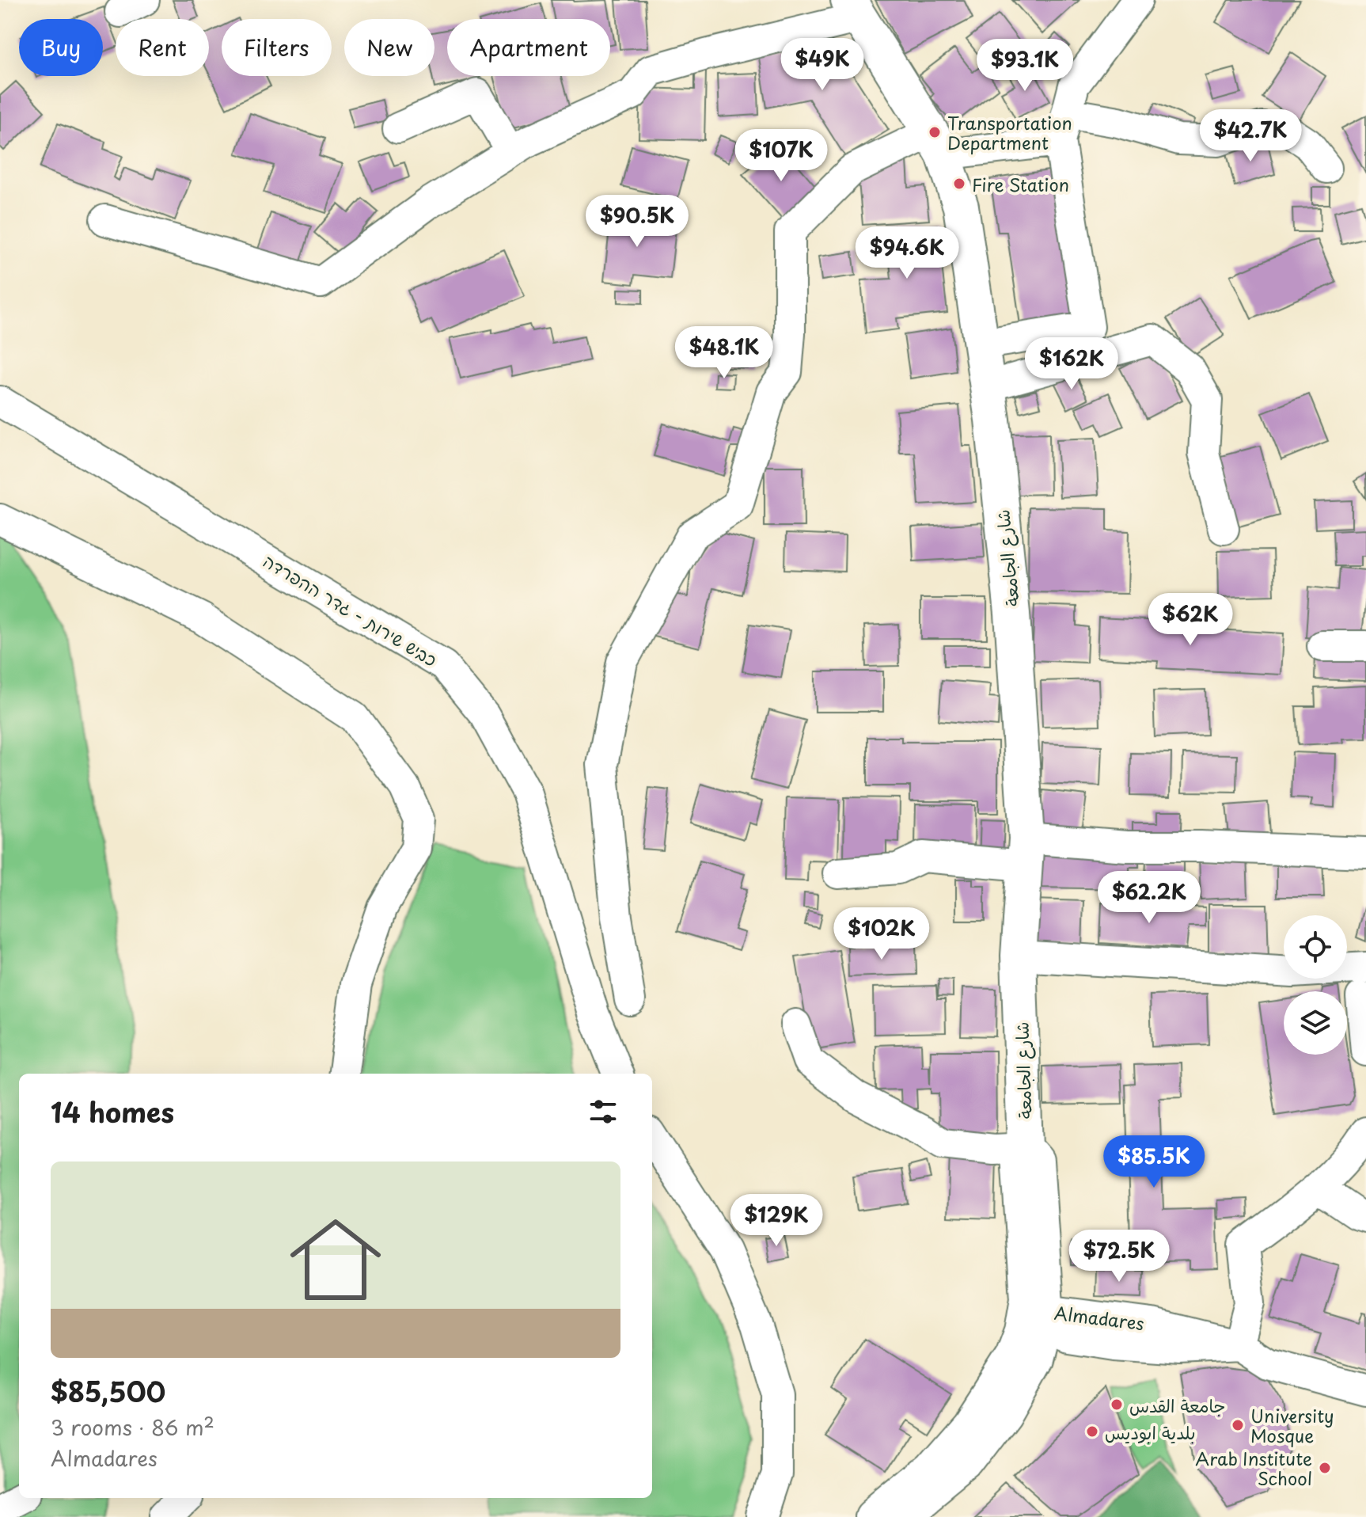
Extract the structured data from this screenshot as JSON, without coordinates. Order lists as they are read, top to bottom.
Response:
{
  "streets": {
    "main road": ["شارع الجامعة"],
    "street": ["כביש שירות - גדר ההפרדה", "Almadares"]
  },
  "crossings": [
    ["شارع الجامعة", "Almadares"]
  ],
  "places": [
    "Transportation Department",
    "Fire Station",
    "جامعة القدس",
    "University Mosque",
    "بلدية ابوديس",
    "Arab Institute School"
  ],
  "page": {
    "chip": [
      "Buy",
      "Rent",
      "Filters",
      "New",
      "Apartment"
    ],
    "price": [
      "$49K",
      "$93.1K",
      "$42.7K",
      "$107K",
      "$90.5K",
      "$94.6K",
      "$48.1K",
      "$162K",
      "$62K",
      "$62.2K",
      "$102K",
      "$85.5K",
      "$129K",
      "$72.5K"
    ],
    "heading": "14 homes",
    "list": [
      {
        "name": "$85,500",
        "note": "3 rooms · 86 m² · Almadares"
      }
    ]
  }
}
